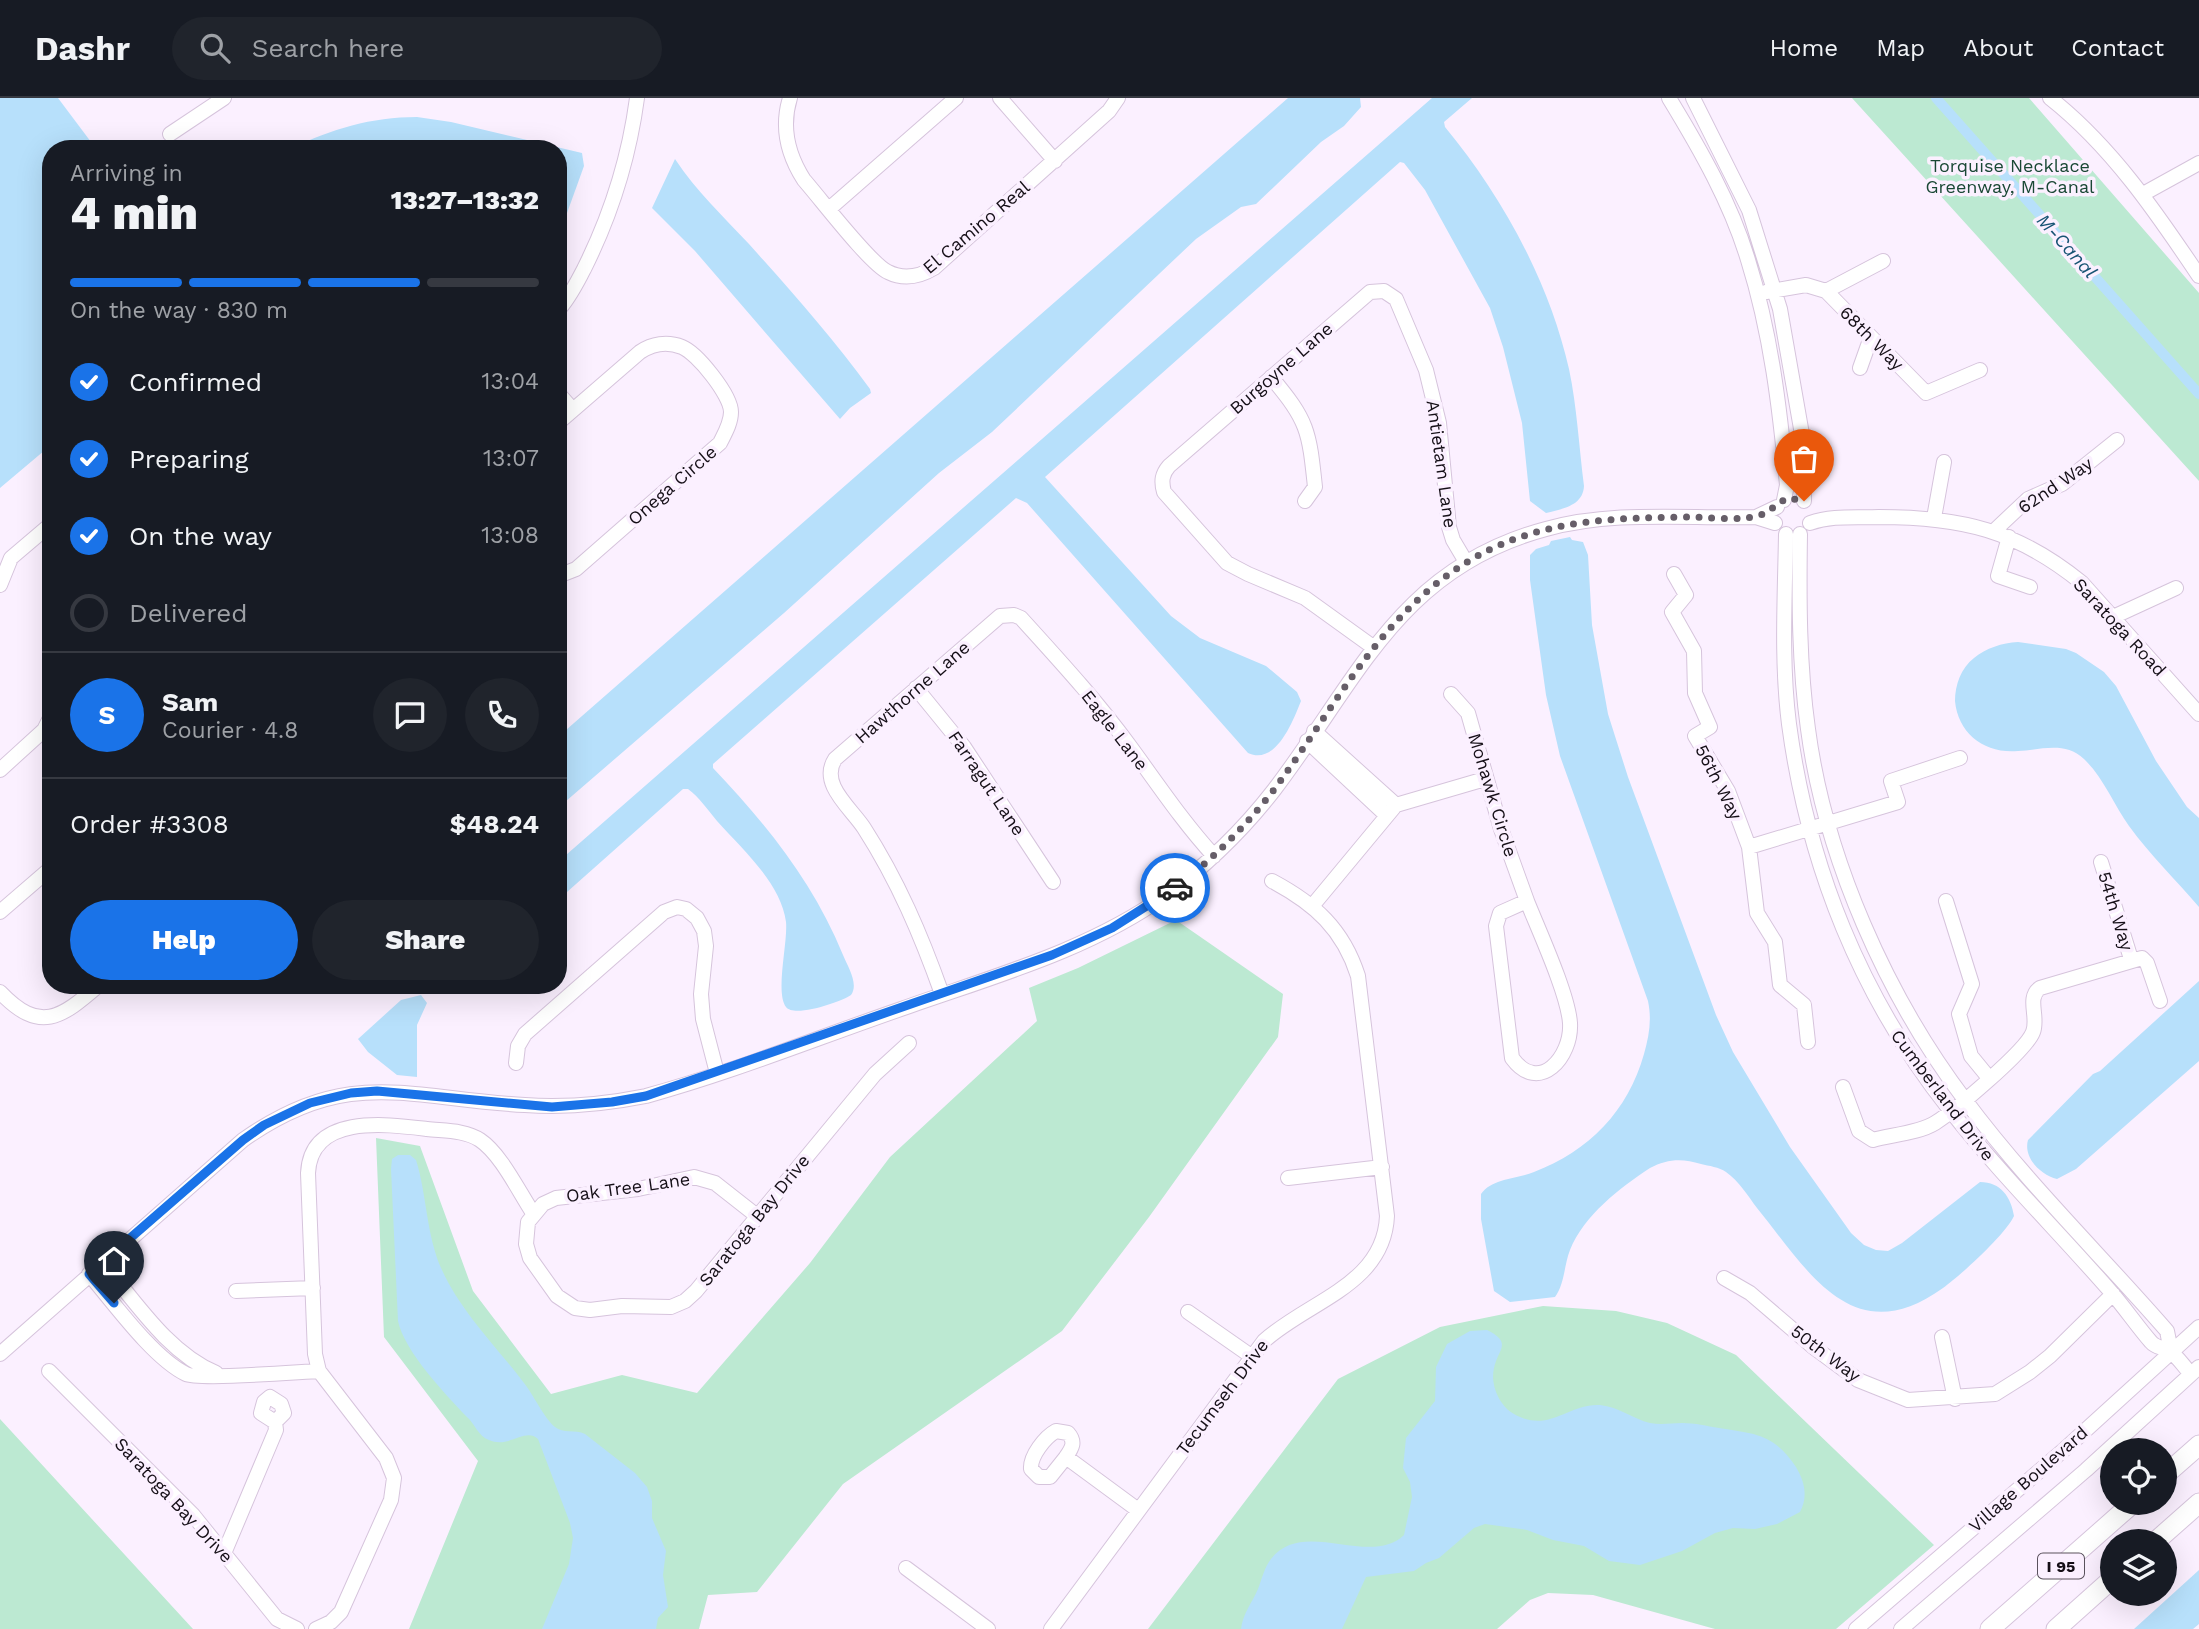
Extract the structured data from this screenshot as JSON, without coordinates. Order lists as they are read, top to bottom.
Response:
{
  "streets": {
    "highway": ["I 95"],
    "street": [
      "El Camino Real",
      "68th Way",
      "Burgoyne Lane",
      "Antietam Lane",
      "Onega Circle",
      "62nd Way",
      "Saratoga Road",
      "Hawthorne Lane",
      "Eagle Lane",
      "56th Way",
      "Farragut Lane",
      "Mohawk Circle",
      "54th Way",
      "Cumberland Drive",
      "Oak Tree Lane",
      "Saratoga Bay Drive",
      "50th Way",
      "Tecumseh Drive",
      "Village Boulevard"
    ]
  },
  "crossings": [
    ["68th Way", "Cumberland Drive"],
    ["Burgoyne Lane", "Antietam Lane"],
    ["62nd Way", "Saratoga Road"],
    ["Saratoga Road", "Cumberland Drive"],
    ["Hawthorne Lane", "Eagle Lane"],
    ["Hawthorne Lane", "Farragut Lane"],
    ["54th Way", "Cumberland Drive"],
    ["Cumberland Drive", "50th Way"],
    ["Cumberland Drive", "Village Boulevard"],
    ["Oak Tree Lane", "Saratoga Bay Drive"]
  ],
  "water": ["M-Canal"],
  "parks": ["Torquise Necklace Greenway, M-Canal"],
  "page": {
    "header": "Dashr",
    "search": "Search here",
    "nav": [
      "Home",
      "Map",
      "About",
      "Contact"
    ],
    "heading": ["4 min", "Arriving in", "13:27–13:32"],
    "panel": [
      "Sam",
      "Courier · 4.8",
      "Order #3308",
      "$48.24"
    ],
    "bar": "On the way · 830 m",
    "list": [
      ["Confirmed", "13:04"],
      ["Preparing", "13:07"],
      ["On the way", "13:08"],
      "Delivered"
    ],
    "round": "S",
    "buttons": ["Help", "Share"]
  }
}
